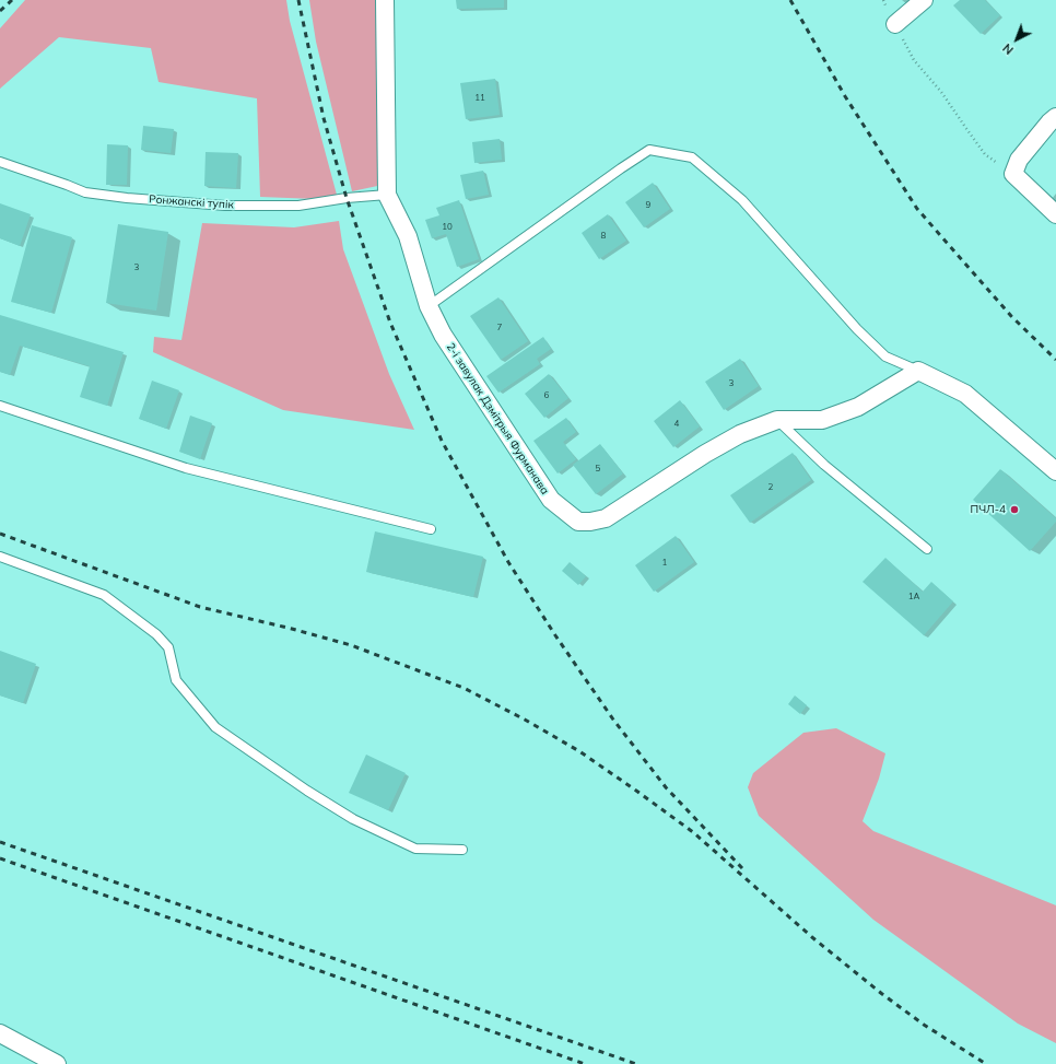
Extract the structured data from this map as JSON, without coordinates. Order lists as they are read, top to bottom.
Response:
{
  "streets": {
    "street": ["2-і завулак Дзмітрыя Фурманава"],
    "lane": ["Ронжанскі тупік"]
  },
  "crossings": [
    ["Ронжанскі тупік", "2-і завулак Дзмітрыя Фурманава"]
  ],
  "places": ["ПЧЛ-4"],
  "house_numbers": [
    "11",
    "9",
    "10",
    "8",
    "3",
    "7",
    "3",
    "6",
    "4",
    "5",
    "2",
    "1",
    "1А"
  ],
  "north": "bottom left"
}
